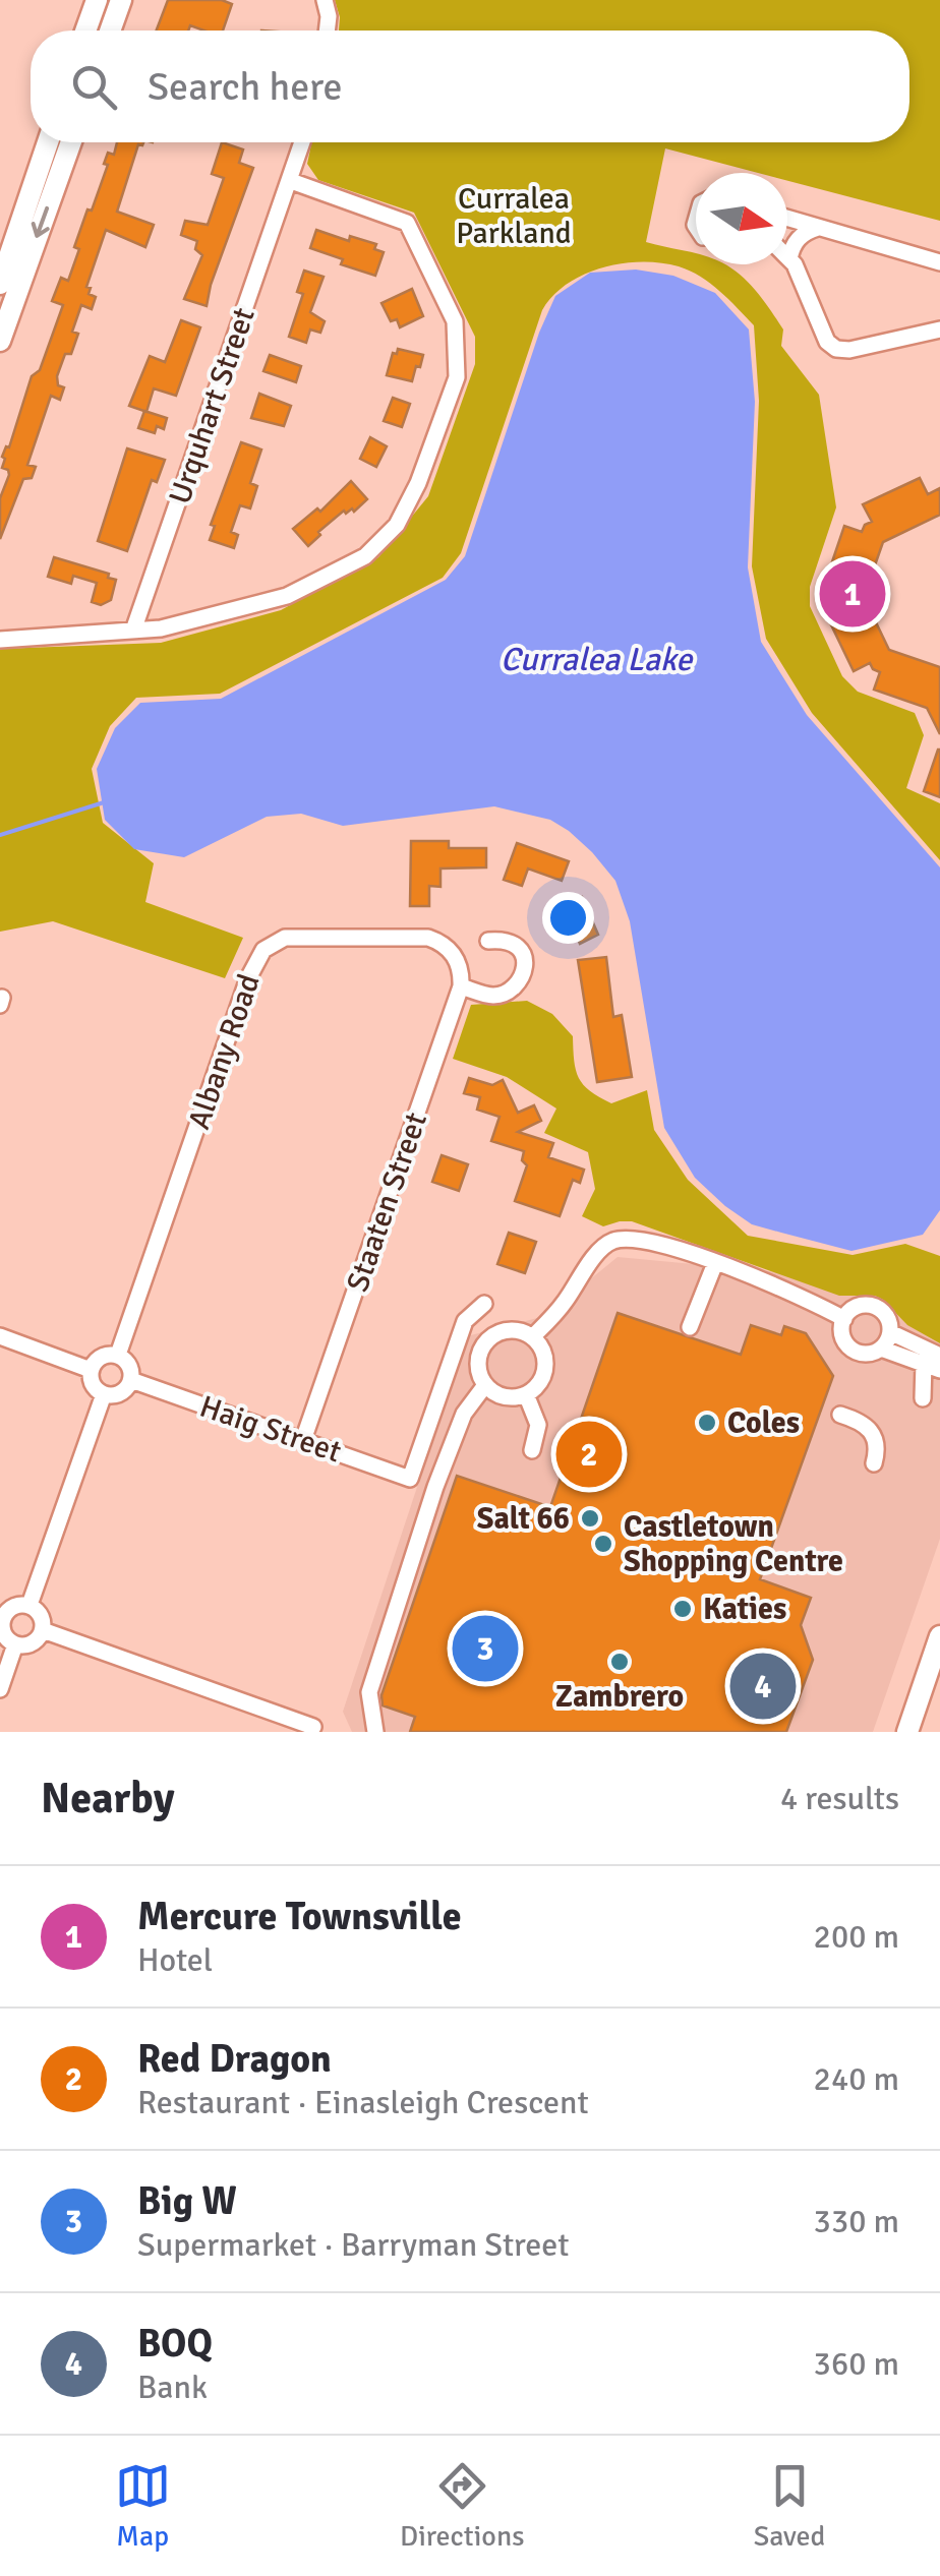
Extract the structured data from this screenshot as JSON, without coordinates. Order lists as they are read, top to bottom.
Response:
{
  "streets": {
    "street": [
      "Urquhart Street",
      "Albany Road",
      "Staaten Street",
      "Haig Street"
    ]
  },
  "crossings": [
    ["Albany Road", "Staaten Street"],
    ["Albany Road", "Haig Street"],
    ["Staaten Street", "Haig Street"]
  ],
  "water": ["Curralea Lake"],
  "parks": ["Curralea Parkland"],
  "places": [
    "Coles",
    "Salt 66",
    "Castletown Shopping Centre",
    "Katies",
    "Zambrero"
  ],
  "north": "right",
  "page": {
    "search": "Search here",
    "pins": [
      "1",
      "2",
      "3",
      "4"
    ],
    "heading": ["Nearby", "4 results"],
    "list": [
      {
        "mark": "1",
        "name": "Mercure Townsville",
        "note": "Hotel",
        "value": "200 m"
      },
      {
        "mark": "2",
        "name": "Red Dragon",
        "note": "Restaurant · Einasleigh Crescent",
        "value": "240 m"
      },
      {
        "mark": "3",
        "name": "Big W",
        "note": "Supermarket · Barryman Street",
        "value": "330 m"
      },
      {
        "mark": "4",
        "name": "BOQ",
        "note": "Bank",
        "value": "360 m"
      }
    ],
    "nav": ["Map", "Directions", "Saved"]
  }
}
